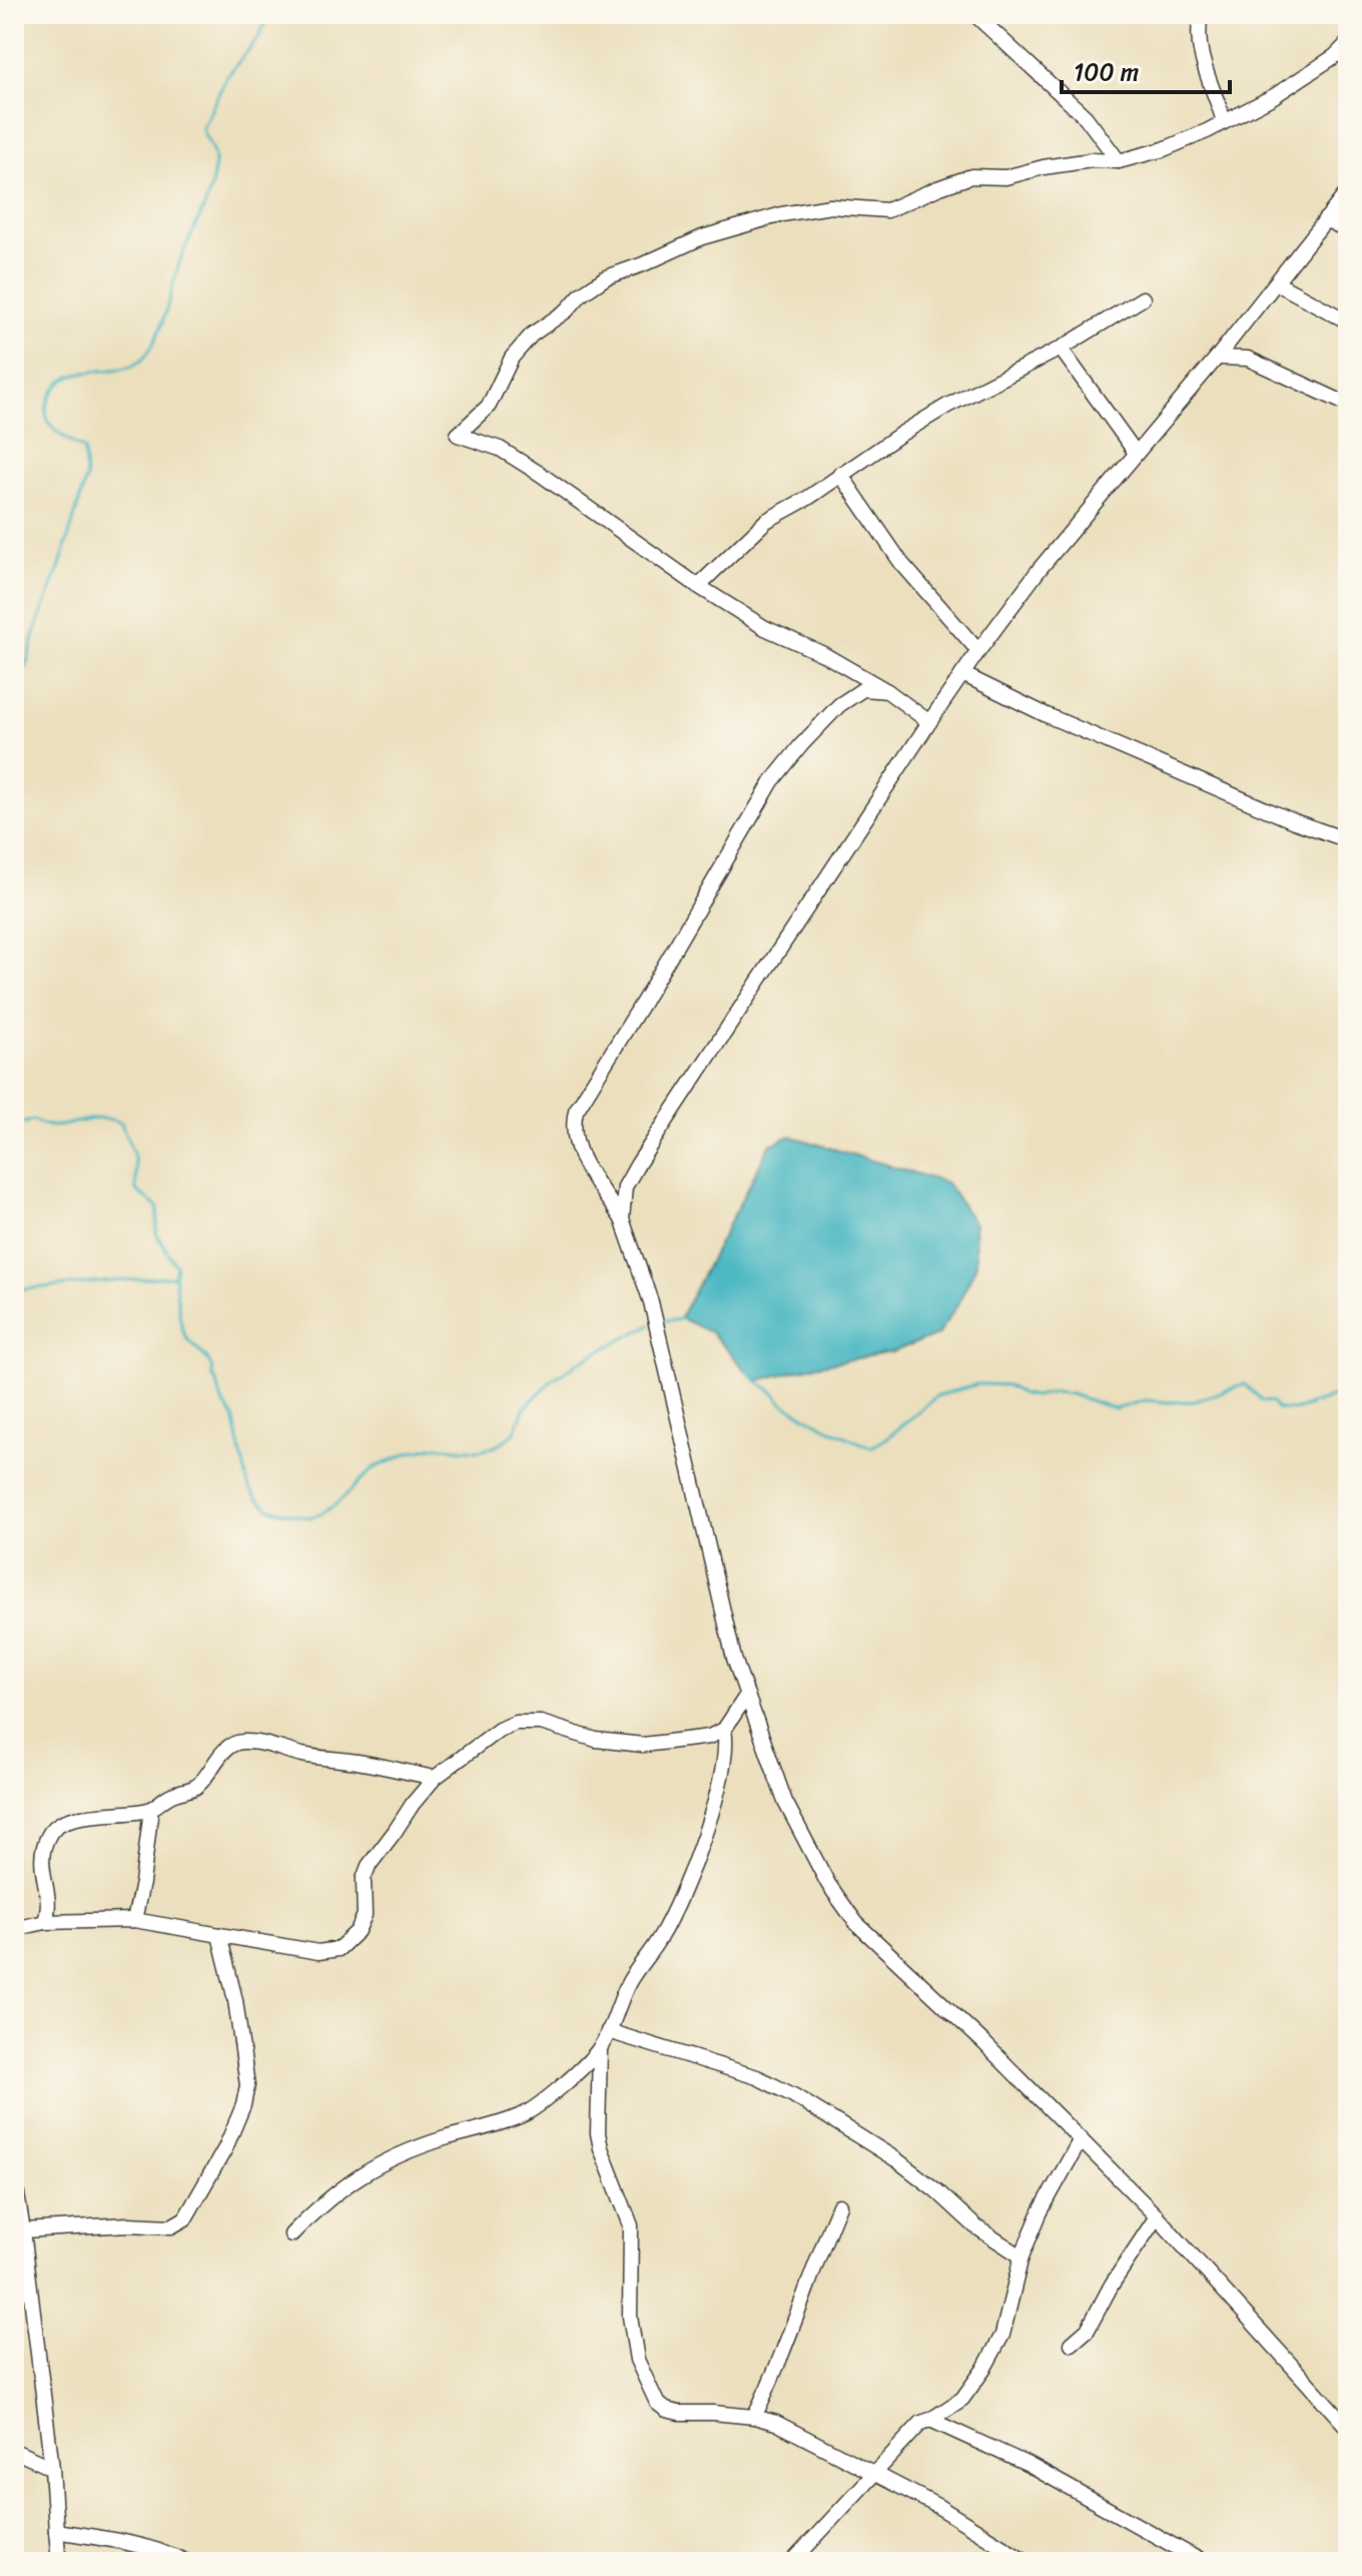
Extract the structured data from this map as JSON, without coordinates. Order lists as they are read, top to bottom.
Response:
{
  "scale_bar": "100 m"
}
